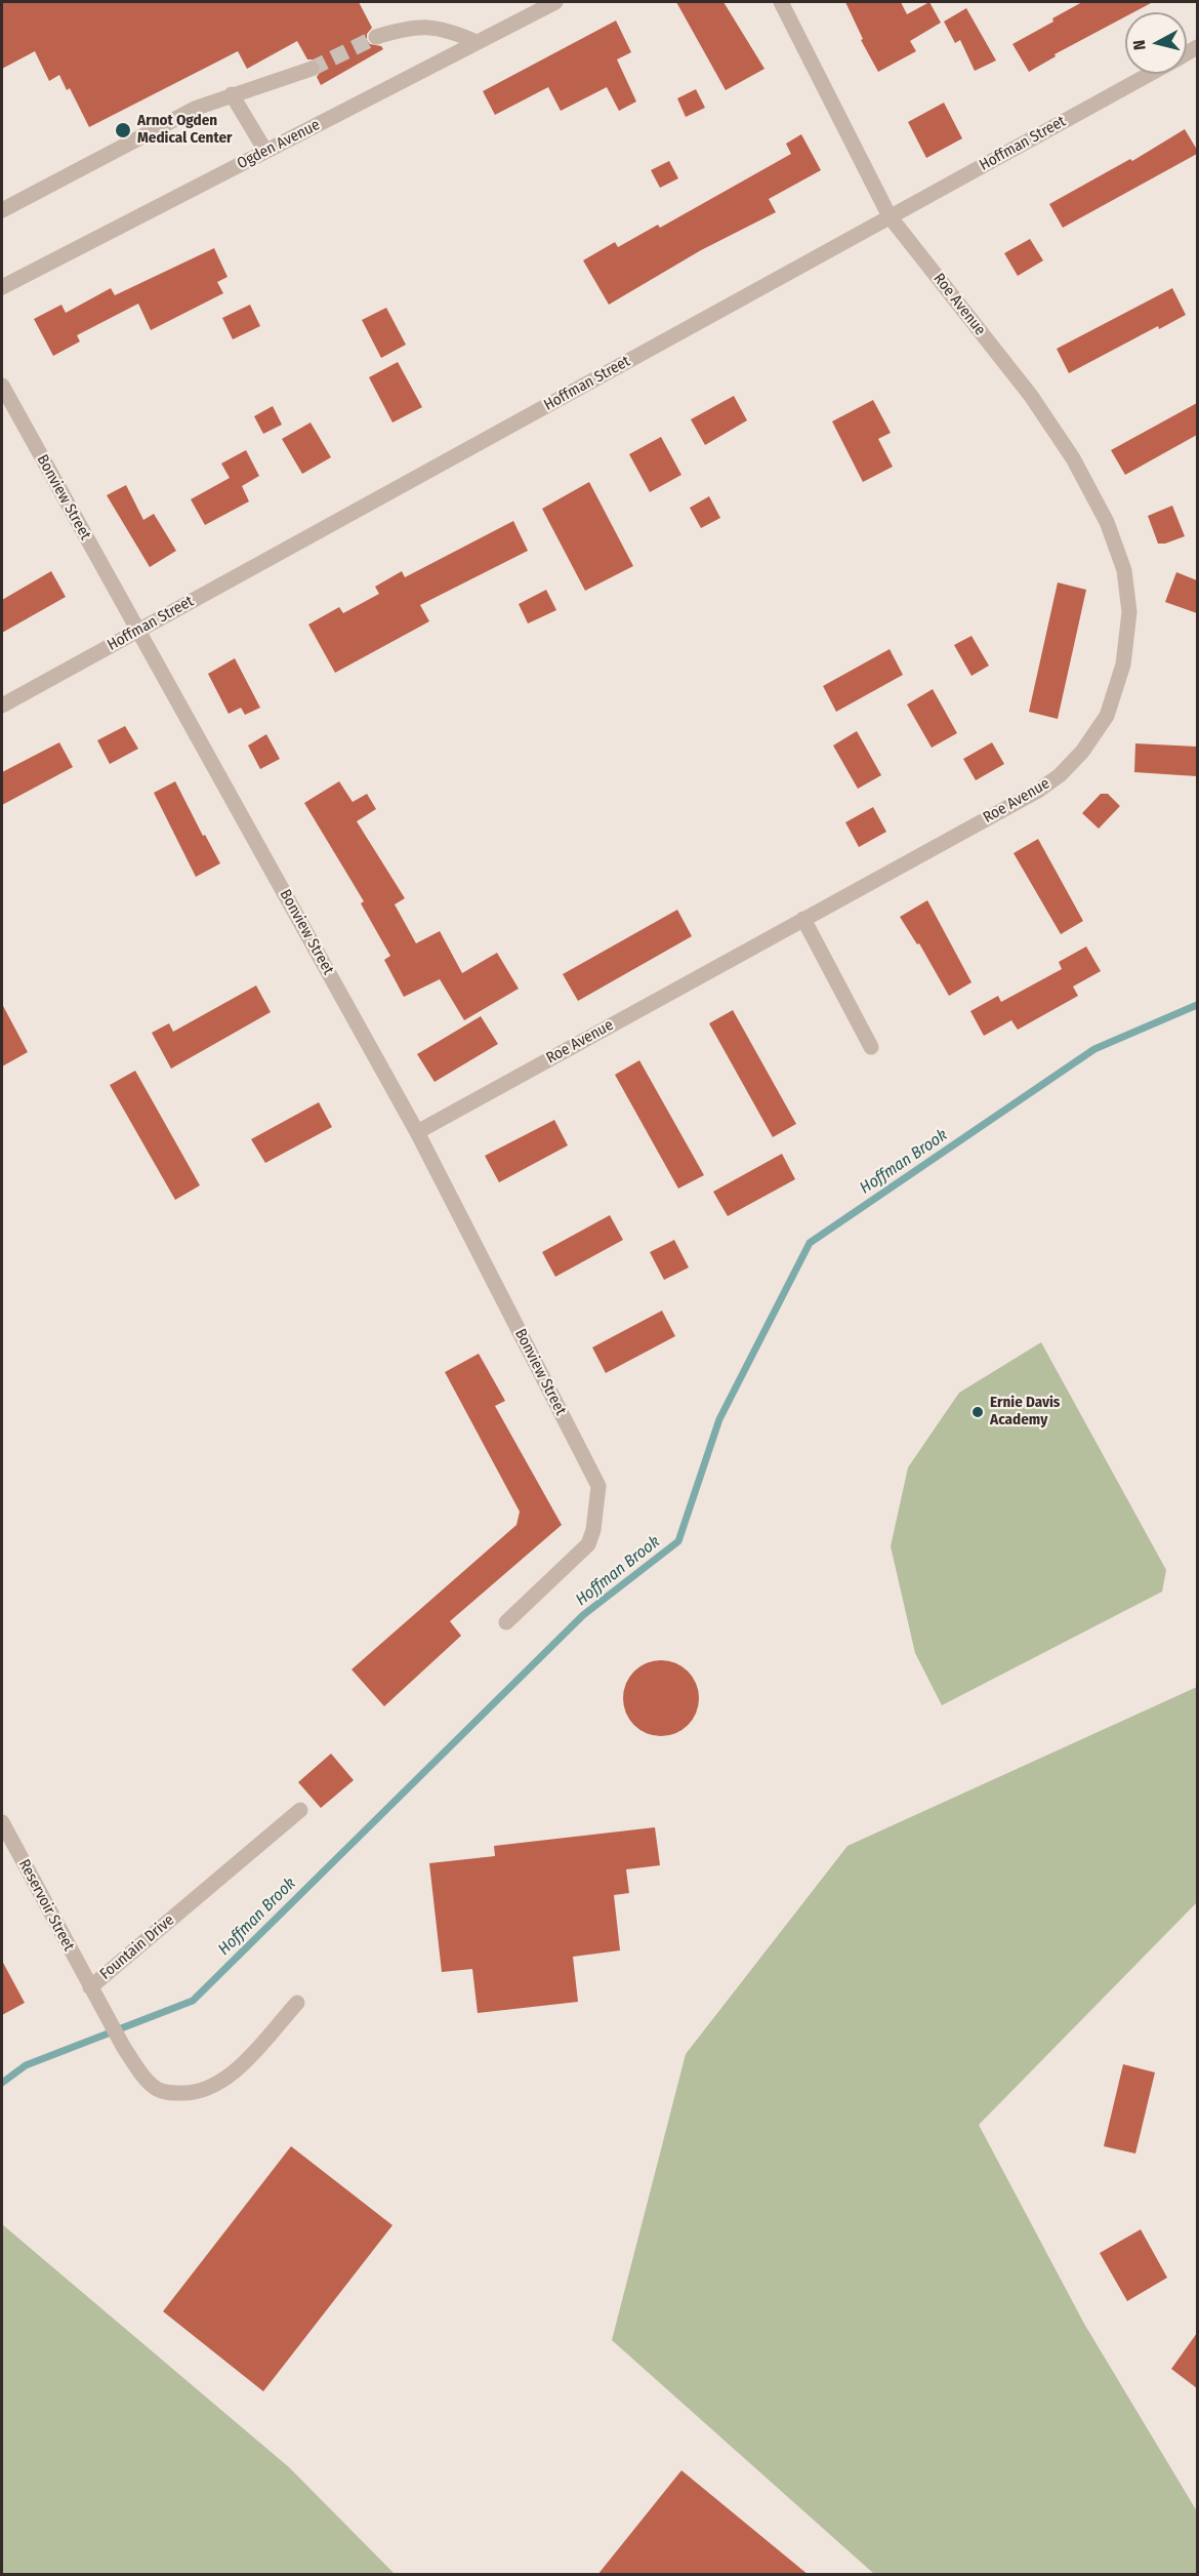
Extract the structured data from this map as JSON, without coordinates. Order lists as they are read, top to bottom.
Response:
{
  "streets": {
    "street": [
      "Hoffman Street",
      "Ogden Avenue",
      "Roe Avenue",
      "Bonview Street",
      "Reservoir Street",
      "Fountain Drive"
    ]
  },
  "crossings": [
    ["Hoffman Street", "Roe Avenue"],
    ["Hoffman Street", "Bonview Street"],
    ["Roe Avenue", "Bonview Street"],
    ["Reservoir Street", "Fountain Drive"]
  ],
  "water": ["Hoffman Brook"],
  "places": ["Arnot Ogden Medical Center", "Ernie Davis Academy"],
  "north": "left"
}
